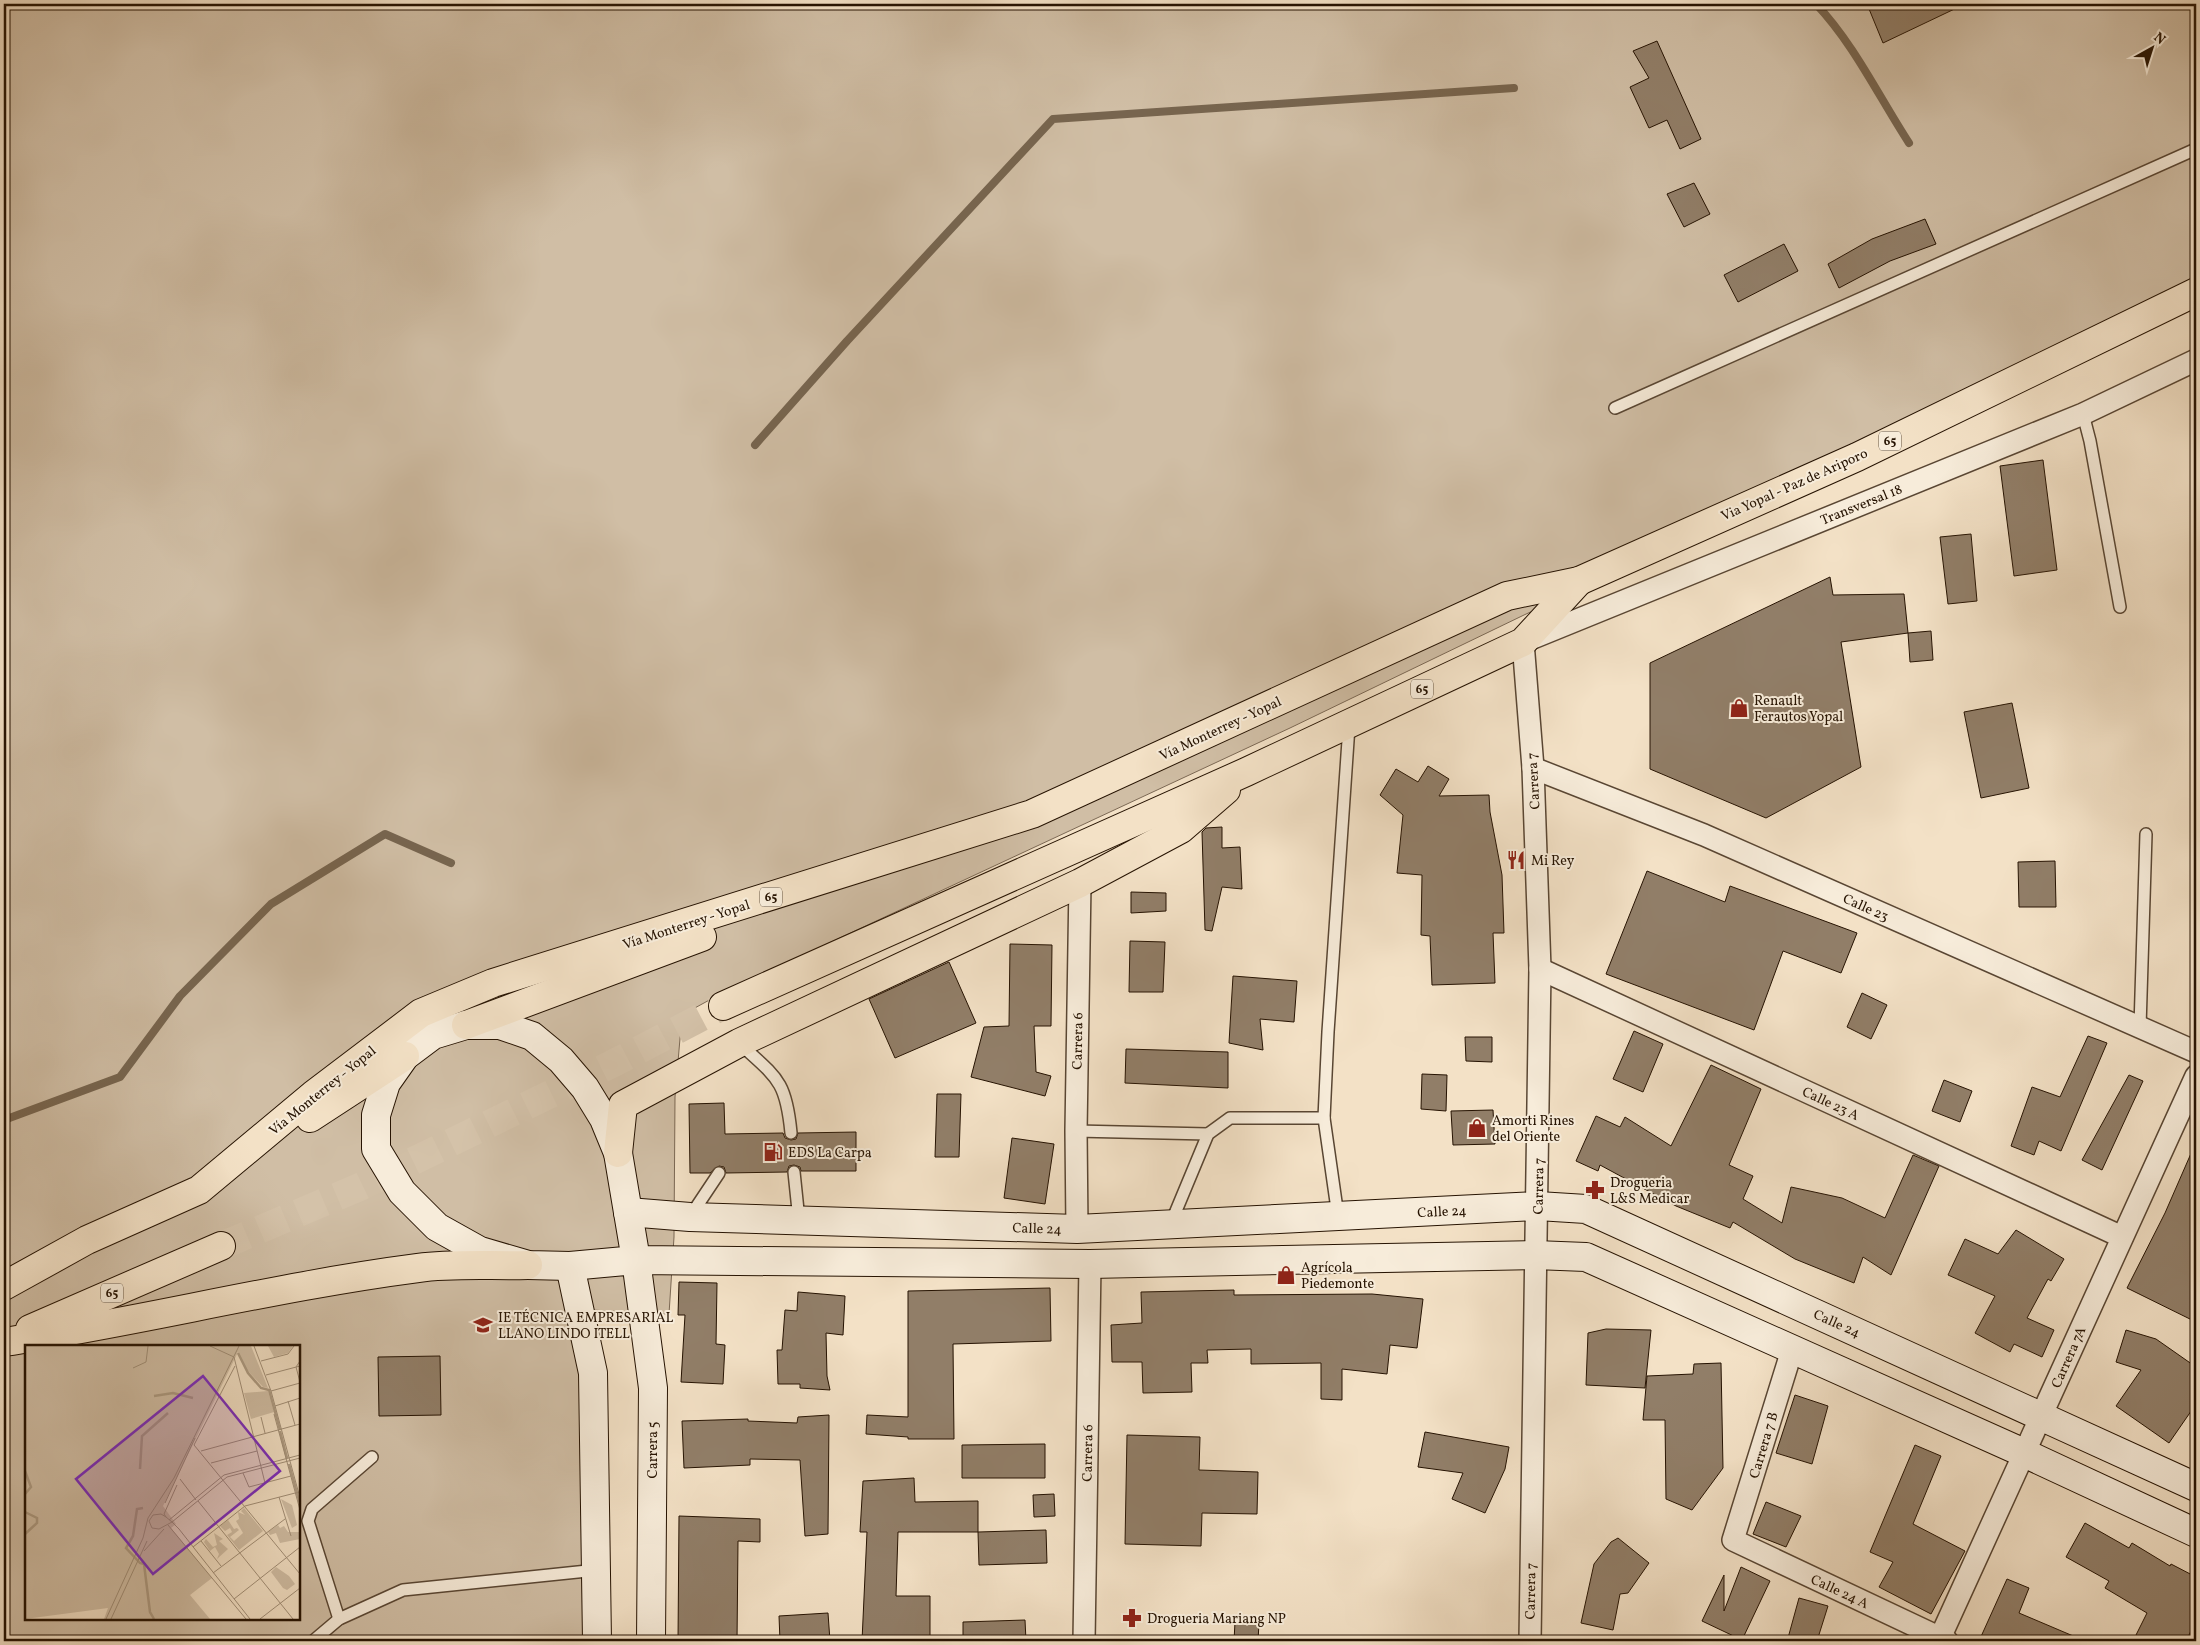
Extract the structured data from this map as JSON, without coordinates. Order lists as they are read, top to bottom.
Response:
{
  "streets": {
    "main road": ["65", "Via Yopal - Paz de Ariporo", "Vía Monterrey - Yopal"],
    "street": [
      "Transversal 18",
      "Carrera 7",
      "Calle 23",
      "Carrera 6",
      "Calle 23 A",
      "Calle 24",
      "Carrera 7A",
      "Carrera 7 B",
      "Carrera 5",
      "Calle 24 A"
    ]
  },
  "crossings": [
    ["65", "Via Yopal - Paz de Ariporo"],
    ["65", "Transversal 18"],
    ["65", "Vía Monterrey - Yopal"],
    ["65", "Carrera 7"],
    ["Via Yopal - Paz de Ariporo", "Vía Monterrey - Yopal"],
    ["Transversal 18", "Carrera 7"],
    ["Carrera 7", "Calle 23"],
    ["Carrera 7", "Calle 23 A"],
    ["Carrera 7", "Calle 24"],
    ["Carrera 6", "Calle 24"],
    ["Calle 23 A", "Carrera 7A"],
    ["Calle 24", "Carrera 7A"],
    ["Calle 24", "Carrera 5"],
    ["Carrera 7A", "Calle 24 A"],
    ["Carrera 7 B", "Calle 24 A"]
  ],
  "places": {
    "shop": ["Renault Ferautos Yopal", "Amorti Rines del Oriente", "Agrícola Piedemonte"],
    "restaurant": ["Mi Rey"],
    "fuel station": ["EDS La Carpa"],
    "pharmacy": ["Drogueria L&S Medicar", "Drogueria Mariang NP"],
    "school or university": ["IE TÉCNICA EMPRESARIAL LLANO LINDO ITELL"]
  },
  "north": "top right"
}
